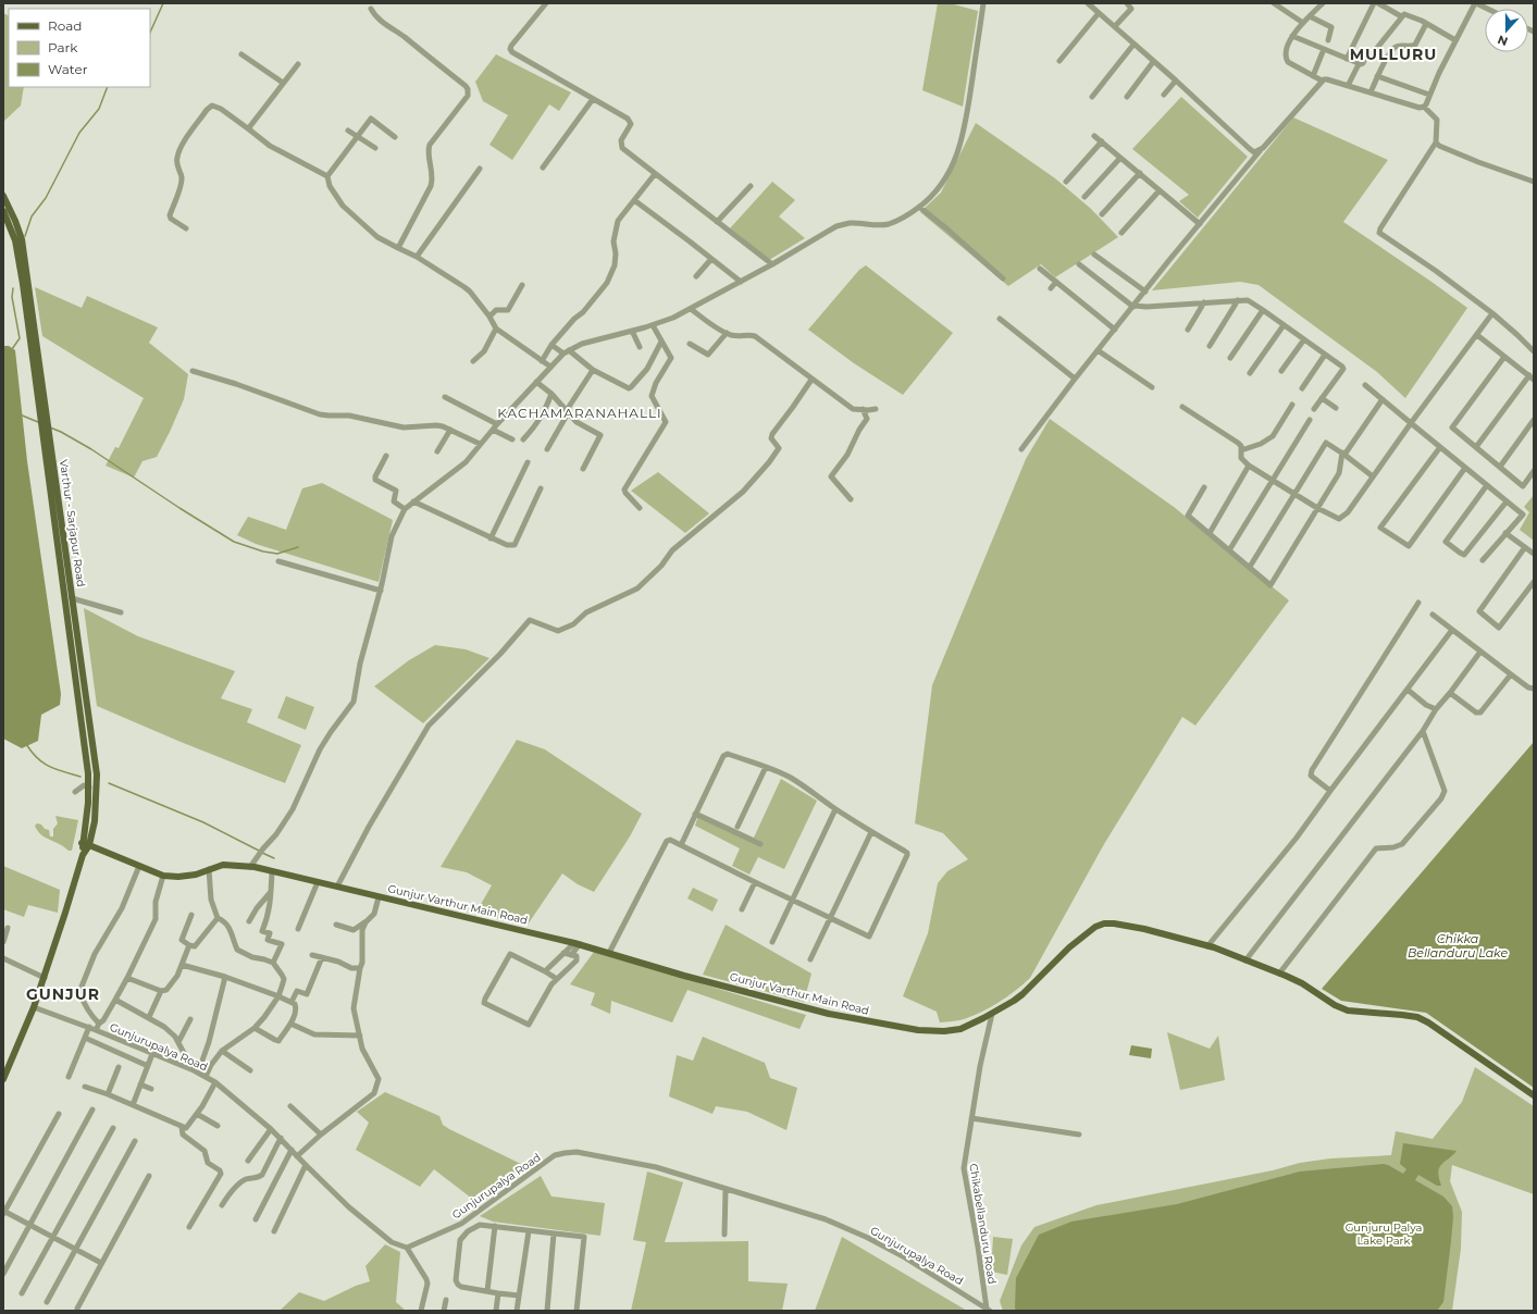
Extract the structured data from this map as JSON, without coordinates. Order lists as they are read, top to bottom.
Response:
{
  "streets": {
    "main road": ["Varthur - Sarjapur Road", "Gunjur Varthur Main Road"],
    "street": ["Gunjurupalya Road", "Chikabellanduru Road"]
  },
  "crossings": [
    ["Varthur - Sarjapur Road", "Gunjur Varthur Main Road"],
    ["Varthur - Sarjapur Road", "Gunjurupalya Road"],
    ["Gunjur Varthur Main Road", "Chikabellanduru Road"],
    ["Gunjurupalya Road", "Chikabellanduru Road"]
  ],
  "districts": ["MULLURU", "KACHAMARANAHALLI", "GUNJUR"],
  "water": ["Chikka Bellanduru Lake"],
  "parks": ["Gunjuru Palya Lake Park"],
  "legend": ["Road", "Park", "Water"],
  "north": "bottom"
}
